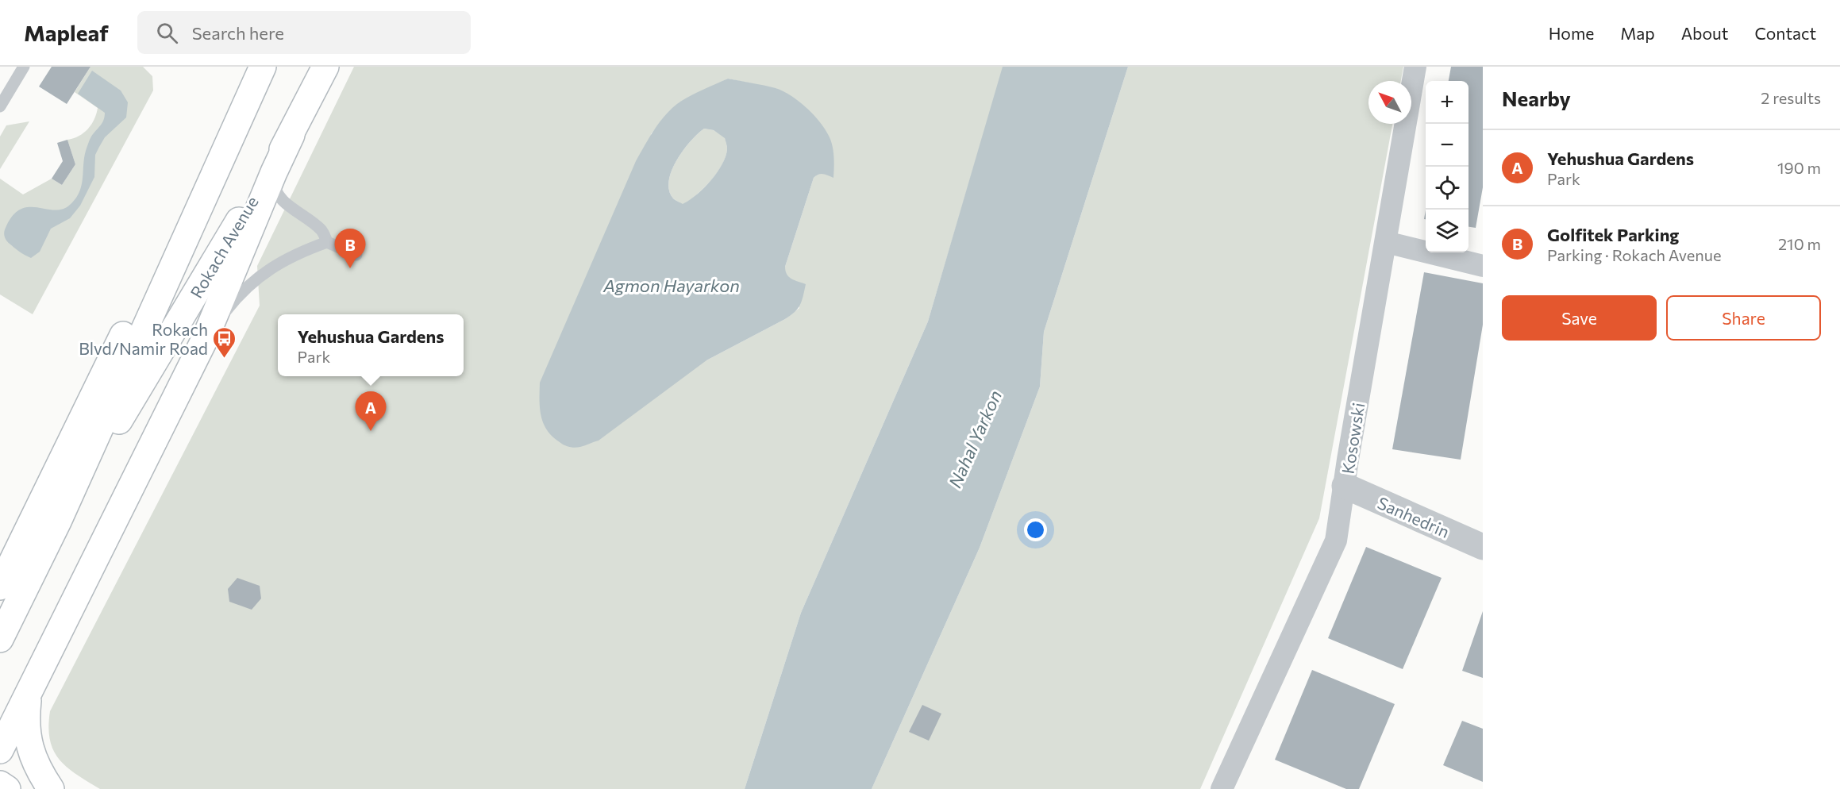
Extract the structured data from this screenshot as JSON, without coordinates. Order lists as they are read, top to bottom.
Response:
{
  "streets": {
    "main road": ["Rokach Avenue"],
    "street": ["Kosowski", "Sanhedrin"]
  },
  "crossings": [
    ["Kosowski", "Sanhedrin"]
  ],
  "water": ["Agmon Hayarkon", "Nahal Yarkon"],
  "places": {
    "bus stop": ["Rokach Blvd/Namir Road"]
  },
  "north": "top left",
  "page": {
    "header": "Mapleaf",
    "search": "Search here",
    "nav": [
      "Home",
      "Map",
      "About",
      "Contact"
    ],
    "heading": ["Nearby", "2 results"],
    "map_buttons": ["+", "−"],
    "list": [
      {
        "mark": "A",
        "name": "Yehushua Gardens",
        "note": "Park",
        "value": "190 m"
      },
      {
        "mark": "B",
        "name": "Golfitek Parking",
        "note": "Parking · Rokach Avenue",
        "value": "210 m"
      }
    ],
    "pins": ["B", "A"],
    "buttons": ["Save", "Share"],
    "popup": ["Yehushua Gardens", "Park"]
  }
}
